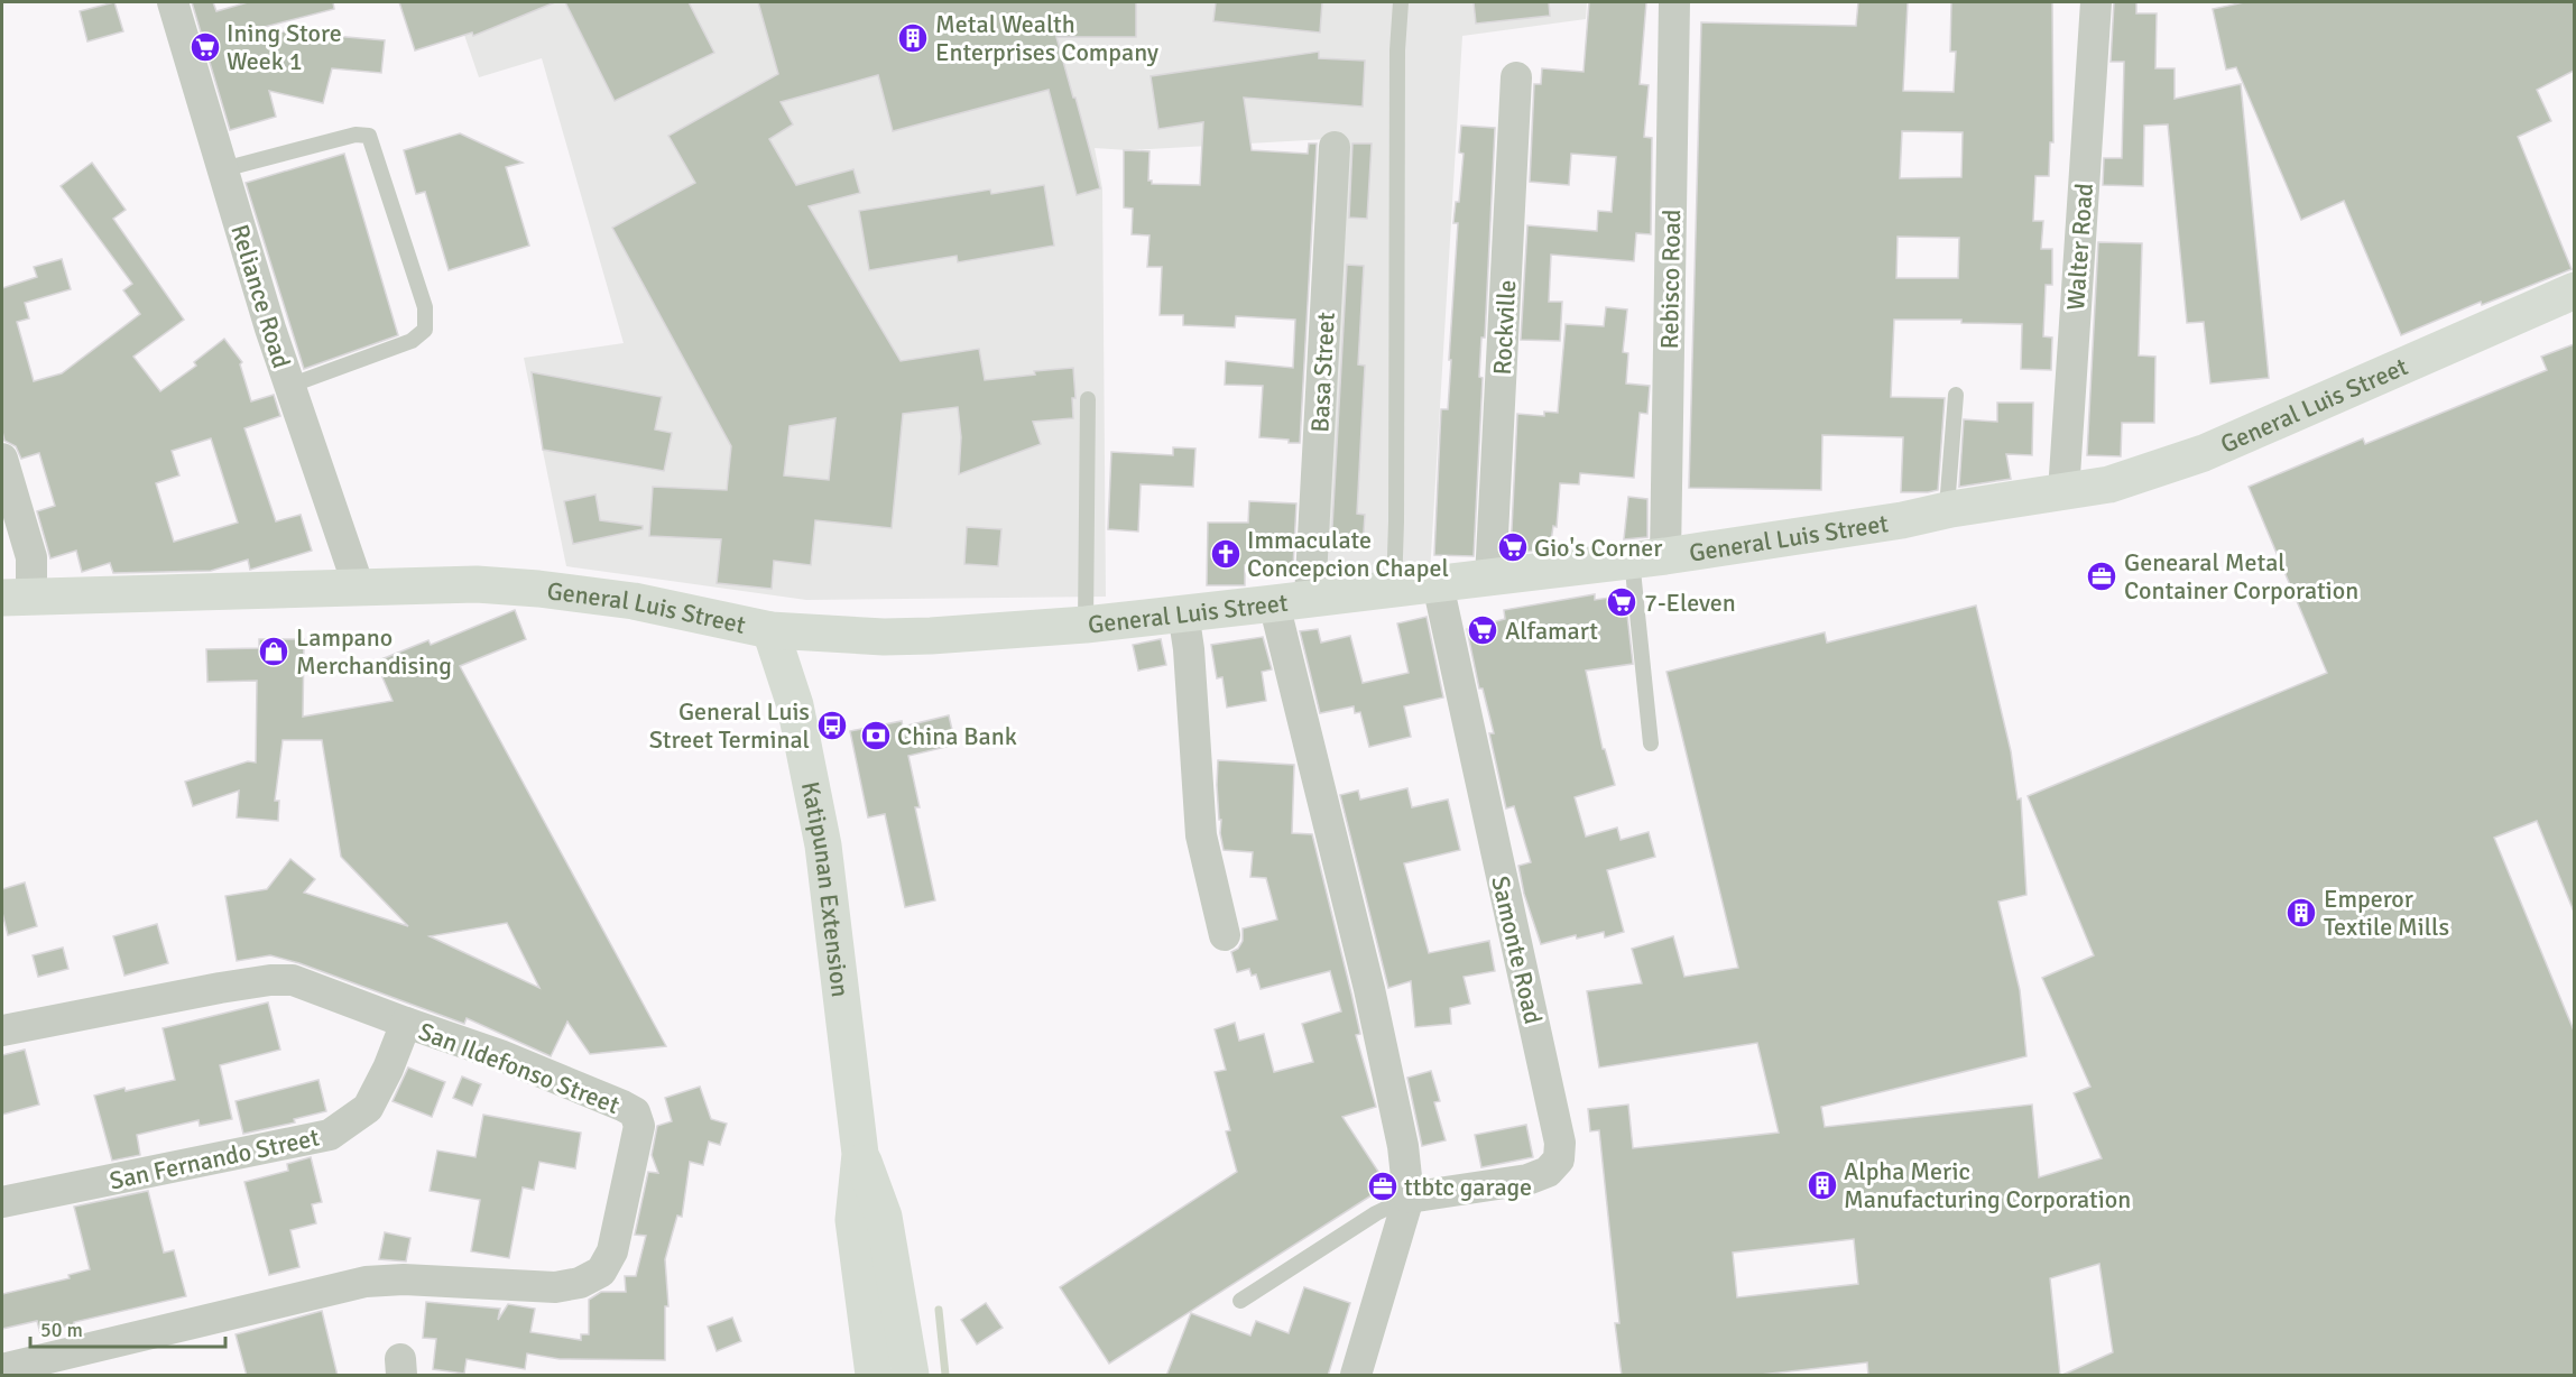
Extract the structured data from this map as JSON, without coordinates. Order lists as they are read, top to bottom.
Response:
{
  "streets": {
    "main road": ["General Luis Street", "Katipunan Extension"],
    "street": [
      "Walter Road",
      "Rebisco Road",
      "Reliance Road",
      "Rockville",
      "Basa Street",
      "Samonte Road",
      "San Ildefonso Street",
      "San Fernando Street"
    ]
  },
  "crossings": [
    ["Walter Road", "General Luis Street"],
    ["Rebisco Road", "General Luis Street"],
    ["Reliance Road", "General Luis Street"],
    ["Rockville", "General Luis Street"],
    ["Basa Street", "General Luis Street"],
    ["General Luis Street", "Katipunan Extension"],
    ["General Luis Street", "Samonte Road"],
    ["San Ildefonso Street", "San Fernando Street"]
  ],
  "places": {
    "building": ["Metal Wealth Enterprises Company", "Emperor Textile Mills", "Alpha Meric Manufacturing Corporation"],
    "supermarket": [
      "Ining Store Week 1",
      "Gio's Corner",
      "7-Eleven",
      "Alfamart"
    ],
    "church": ["Immaculate Concepcion Chapel"],
    "office": ["Genearal Metal Container Corporation", "ttbtc garage"],
    "shop": ["Lampano Merchandising"],
    "bus stop": ["General Luis Street Terminal"],
    "bank": ["China Bank"]
  },
  "scale_bar": "50 m"
}
